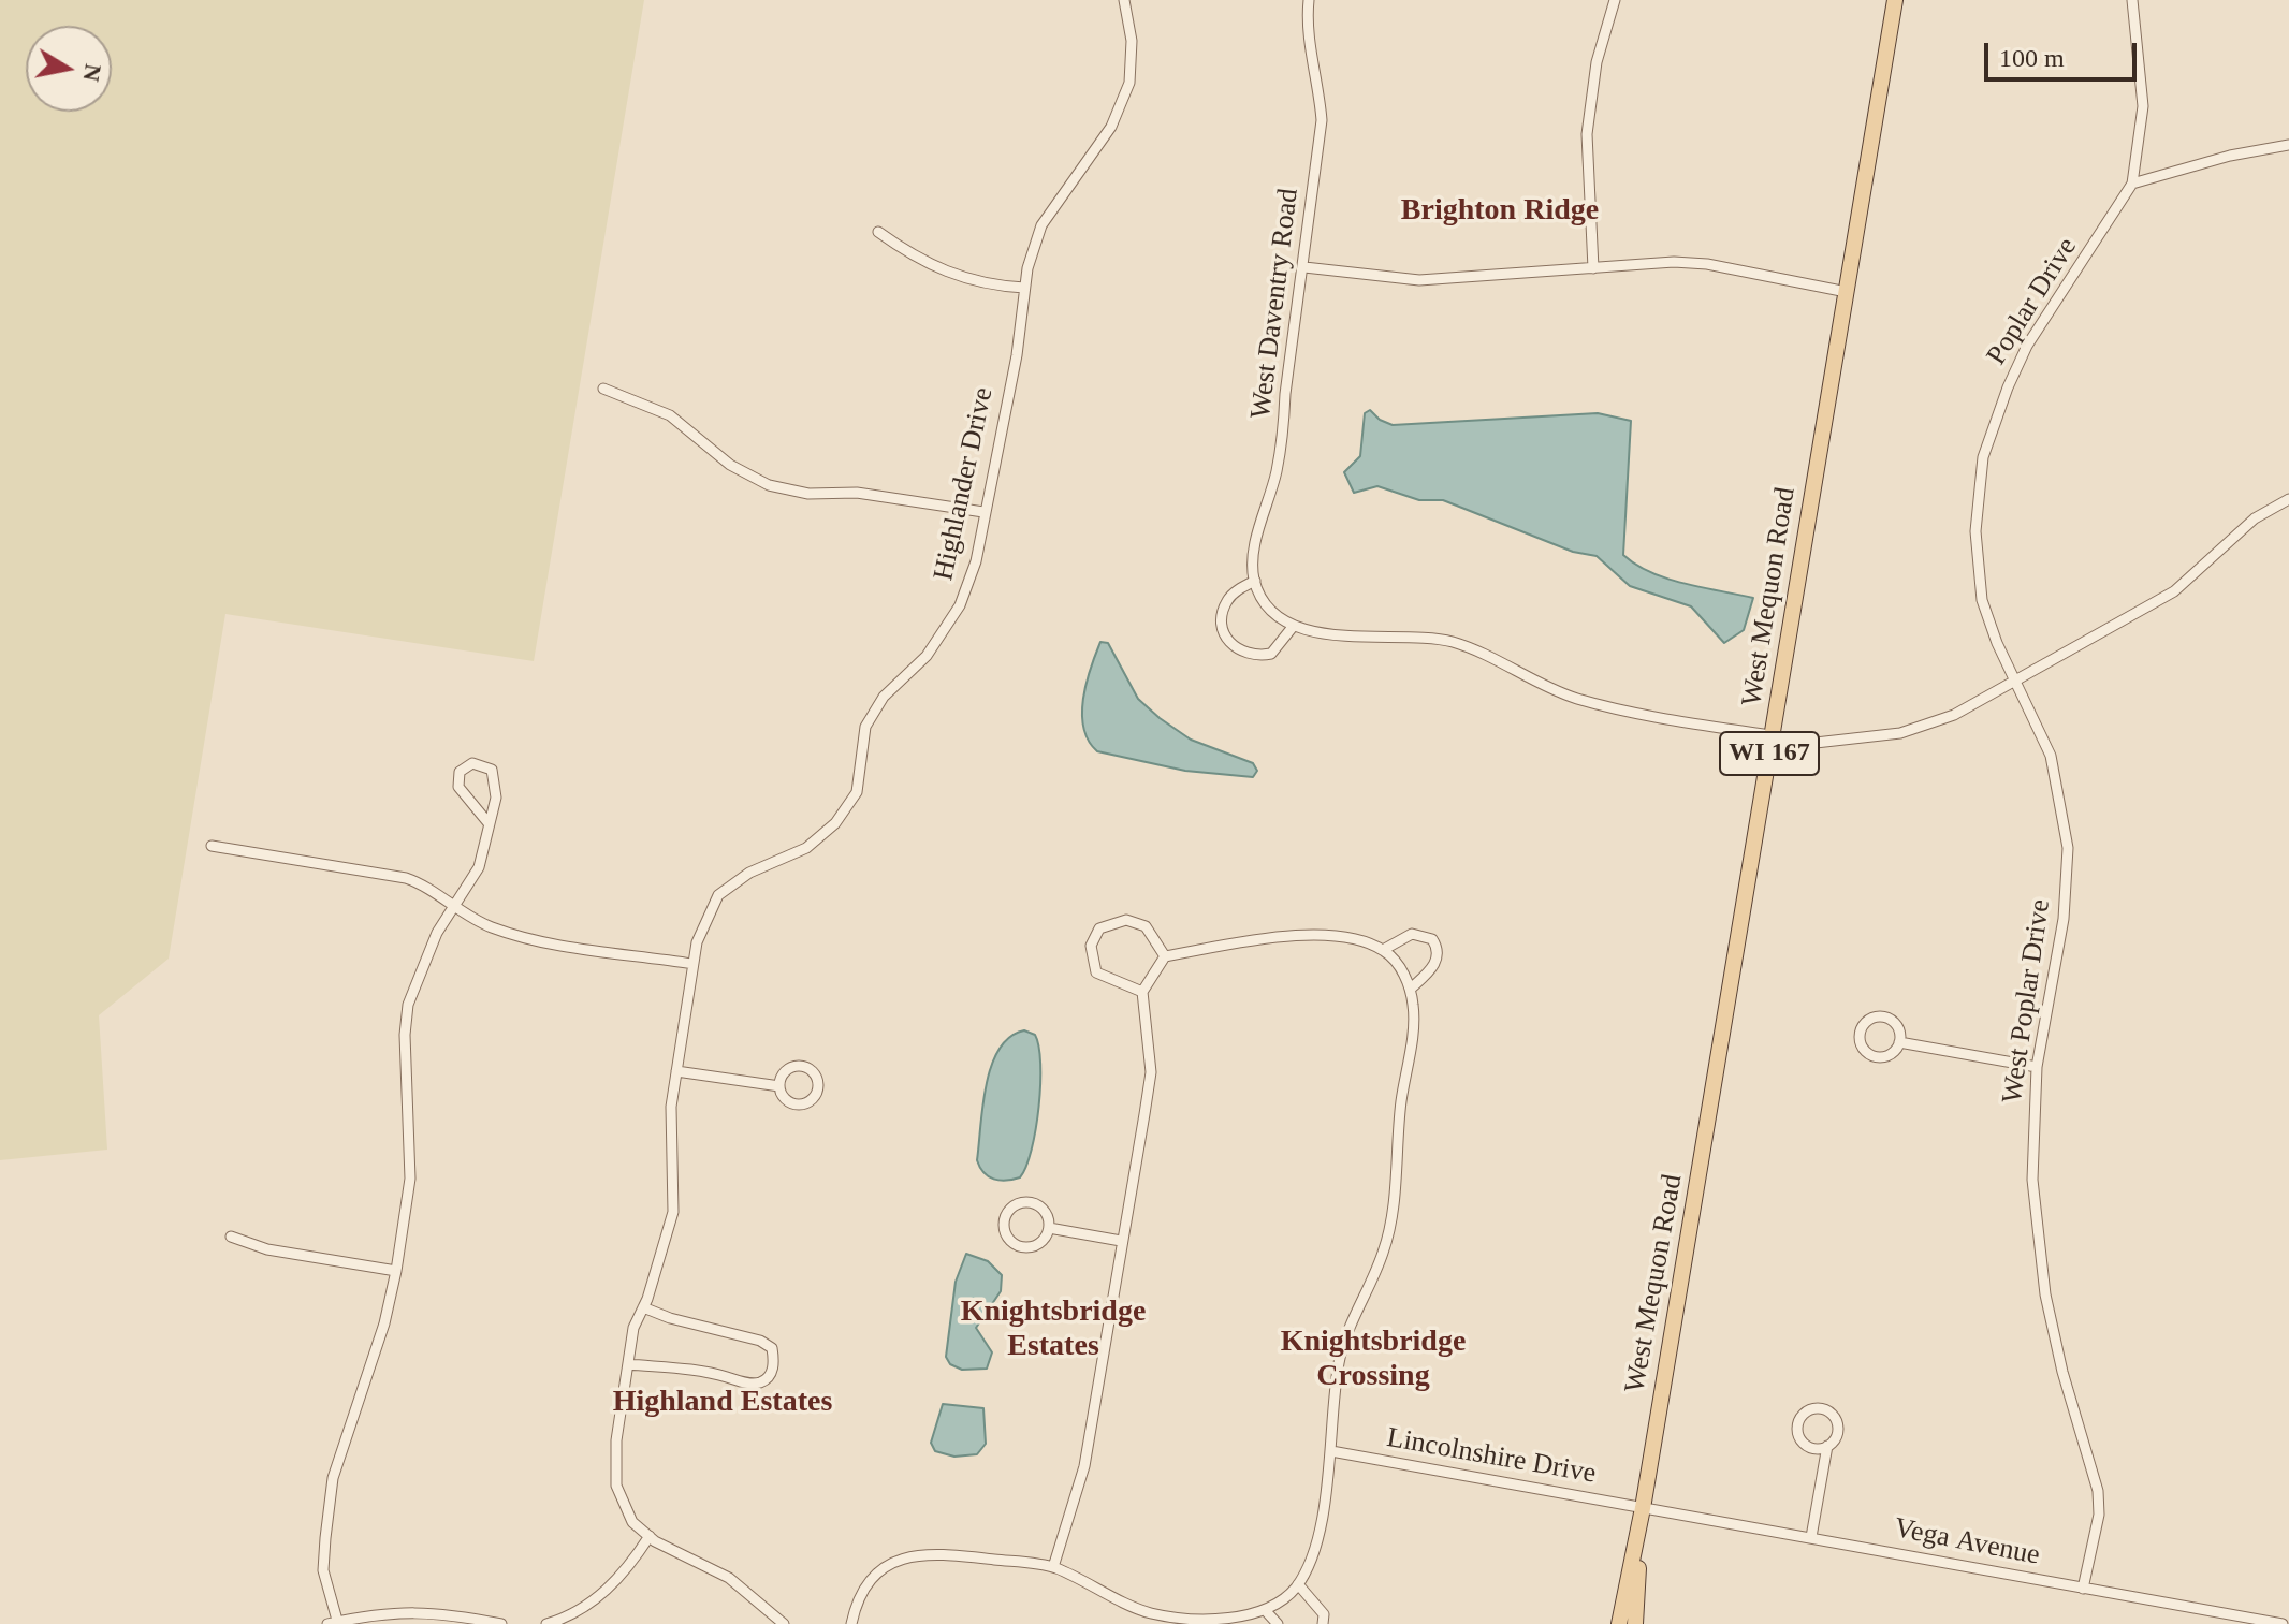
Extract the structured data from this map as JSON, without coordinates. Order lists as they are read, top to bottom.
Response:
{
  "streets": {
    "main road": ["West Mequon Road", "WI 167"],
    "street": [
      "Poplar Drive",
      "West Daventry Road",
      "Highlander Drive",
      "West Poplar Drive",
      "Lincolnshire Drive",
      "Vega Avenue"
    ]
  },
  "crossings": [
    ["Poplar Drive", "West Poplar Drive"],
    ["West Mequon Road", "Lincolnshire Drive"],
    ["West Mequon Road", "Vega Avenue"],
    ["West Poplar Drive", "Vega Avenue"],
    ["Lincolnshire Drive", "Vega Avenue"]
  ],
  "districts": [
    "Brighton Ridge",
    "Knightsbridge Estates",
    "Knightsbridge Crossing",
    "Highland Estates"
  ],
  "scale_bar": "100 m",
  "north": "right"
}
